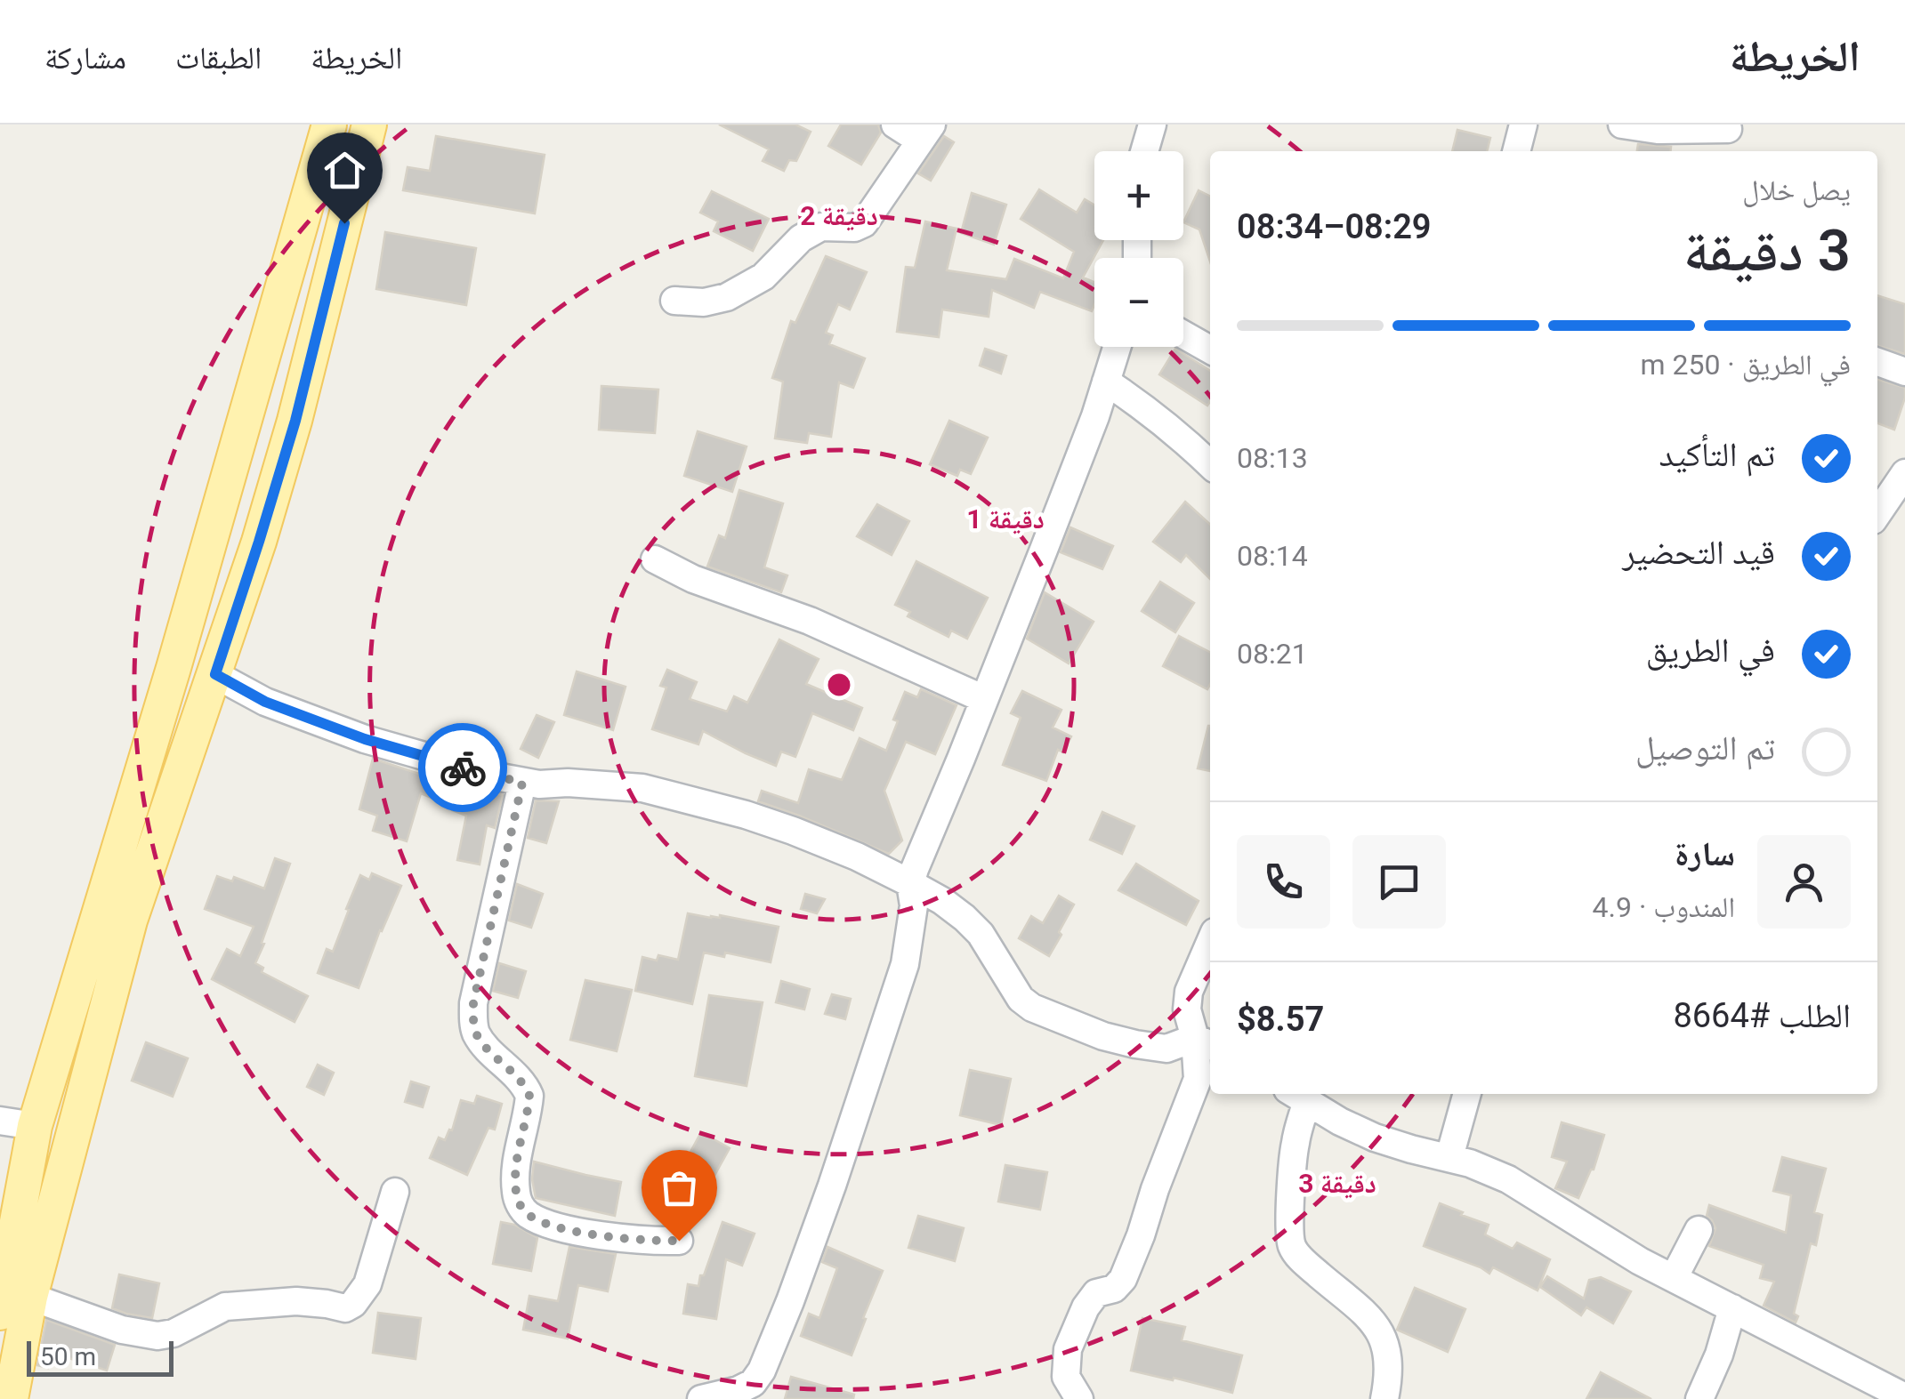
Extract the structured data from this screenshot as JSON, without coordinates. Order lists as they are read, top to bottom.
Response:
{
  "scale_bar": "50 m",
  "page": {
    "header": "الخريطة",
    "nav": ["الخريطة", "الطبقات", "مشاركة"],
    "map_buttons": ["+", "−"],
    "heading": ["3 دقيقة", "يصل خلال", "08:29–08:34"],
    "panel": [
      "سارة",
      "المندوب · 4.9",
      "الطلب #8664",
      "$8.57"
    ],
    "bar": "في الطريق · 250 m",
    "list": [
      ["تم التأكيد", "08:13"],
      ["قيد التحضير", "08:14"],
      ["في الطريق", "08:21"],
      "تم التوصيل"
    ],
    "scale": "50 m"
  },
  "rings": ["2 دقيقة", "1 دقيقة", "3 دقيقة"]
}
